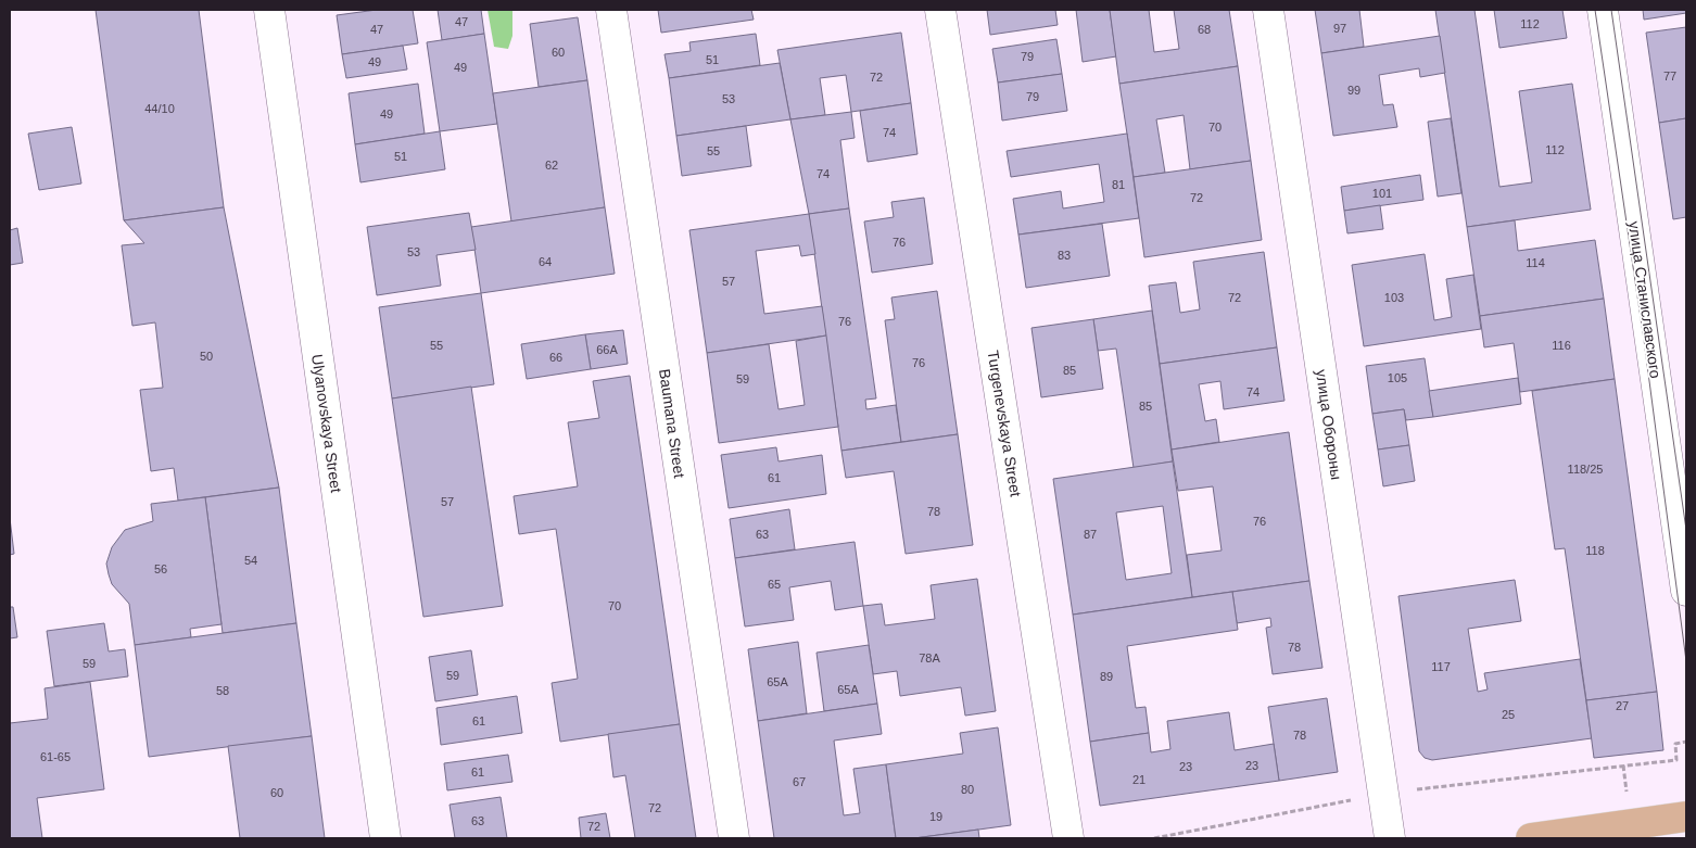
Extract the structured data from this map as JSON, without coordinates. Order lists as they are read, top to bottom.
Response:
{
  "streets": {
    "street": [
      "улица Станиславского",
      "Ulyanovskaya Street",
      "Baumana Street",
      "Turgenevskaya Street",
      "улица Обороны"
    ]
  },
  "house_numbers": [
    "47",
    "112",
    "97",
    "47",
    "68",
    "60",
    "79",
    "51",
    "49",
    "49",
    "77",
    "72",
    "99",
    "79",
    "53",
    "44/10",
    "49",
    "70",
    "74",
    "112",
    "55",
    "51",
    "62",
    "74",
    "81",
    "101",
    "72",
    "76",
    "53",
    "83",
    "64",
    "114",
    "57",
    "72",
    "103",
    "76",
    "55",
    "116",
    "66А",
    "50",
    "66",
    "76",
    "85",
    "105",
    "59",
    "74",
    "85",
    "118/25",
    "61",
    "57",
    "78",
    "76",
    "63",
    "87",
    "118",
    "54",
    "56",
    "65",
    "70",
    "78",
    "78А",
    "59",
    "117",
    "59",
    "89",
    "65А",
    "65А",
    "58",
    "27",
    "25",
    "61",
    "78",
    "61-65",
    "23",
    "23",
    "61",
    "21",
    "67",
    "80",
    "60",
    "72",
    "19",
    "63",
    "72"
  ]
}
